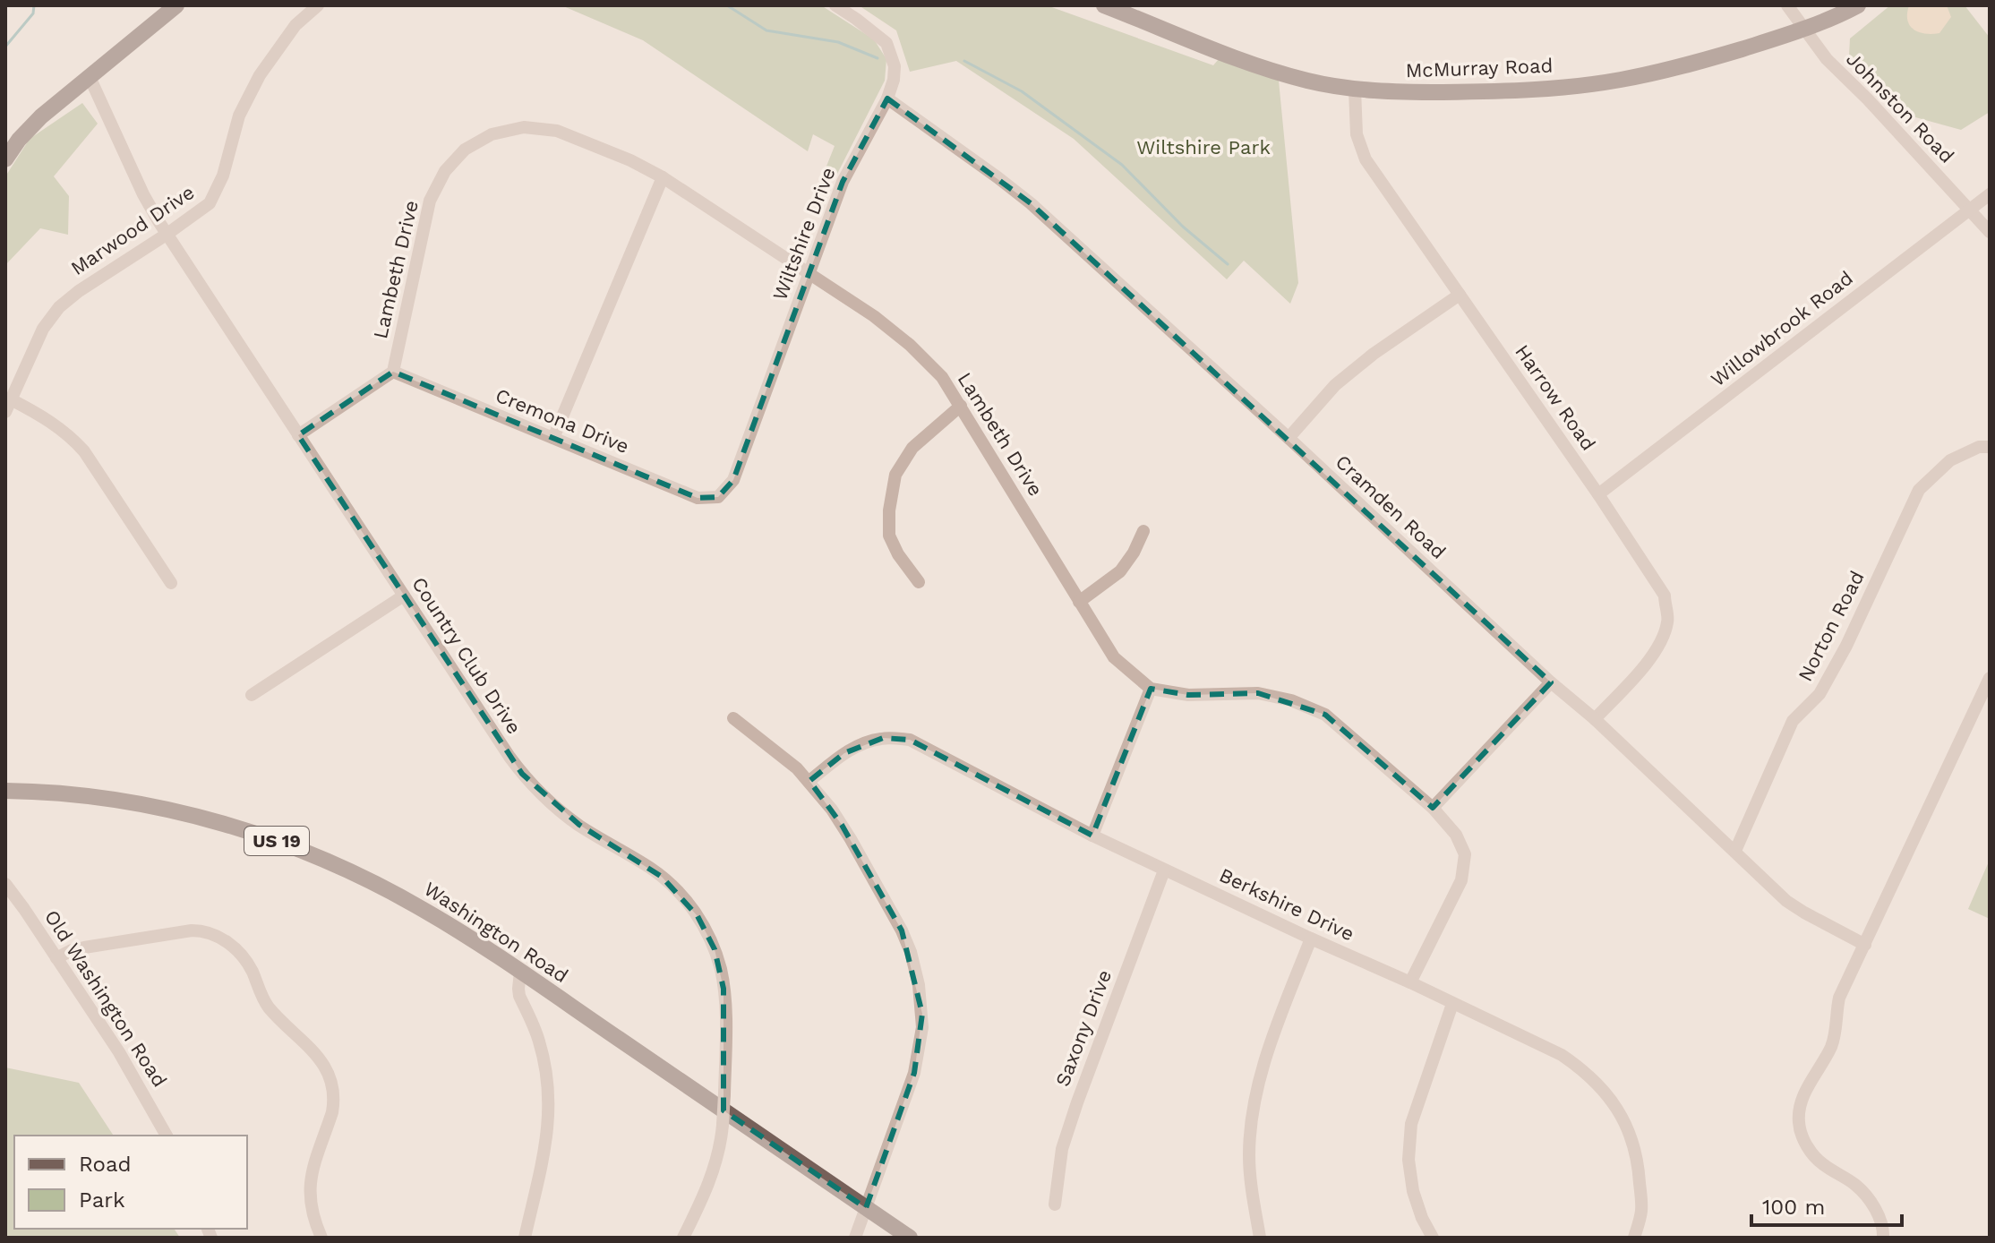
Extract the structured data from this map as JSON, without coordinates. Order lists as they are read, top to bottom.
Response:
{
  "streets": {
    "main road": ["McMurray Road", "US 19", "Washington Road"],
    "street": [
      "Johnston Road",
      "Marwood Drive",
      "Wiltshire Drive",
      "Lambeth Drive",
      "Willowbrook Road",
      "Harrow Road",
      "Cremona Drive",
      "Cramden Road",
      "Norton Road",
      "Country Club Drive",
      "Berkshire Drive",
      "Old Washington Road",
      "Saxony Drive"
    ]
  },
  "crossings": [
    ["McMurray Road", "Johnston Road"],
    ["McMurray Road", "Harrow Road"],
    ["Johnston Road", "Willowbrook Road"],
    ["Marwood Drive", "Country Club Drive"],
    ["Wiltshire Drive", "Lambeth Drive"],
    ["Wiltshire Drive", "Cremona Drive"],
    ["Wiltshire Drive", "Cramden Road"],
    ["Lambeth Drive", "Cremona Drive"],
    ["Willowbrook Road", "Harrow Road"],
    ["Harrow Road", "Cramden Road"],
    ["Cramden Road", "Norton Road"],
    ["Berkshire Drive", "Saxony Drive"]
  ],
  "parks": ["Wiltshire Park"],
  "legend": ["Road", "Park"],
  "scale_bar": "100 m"
}
